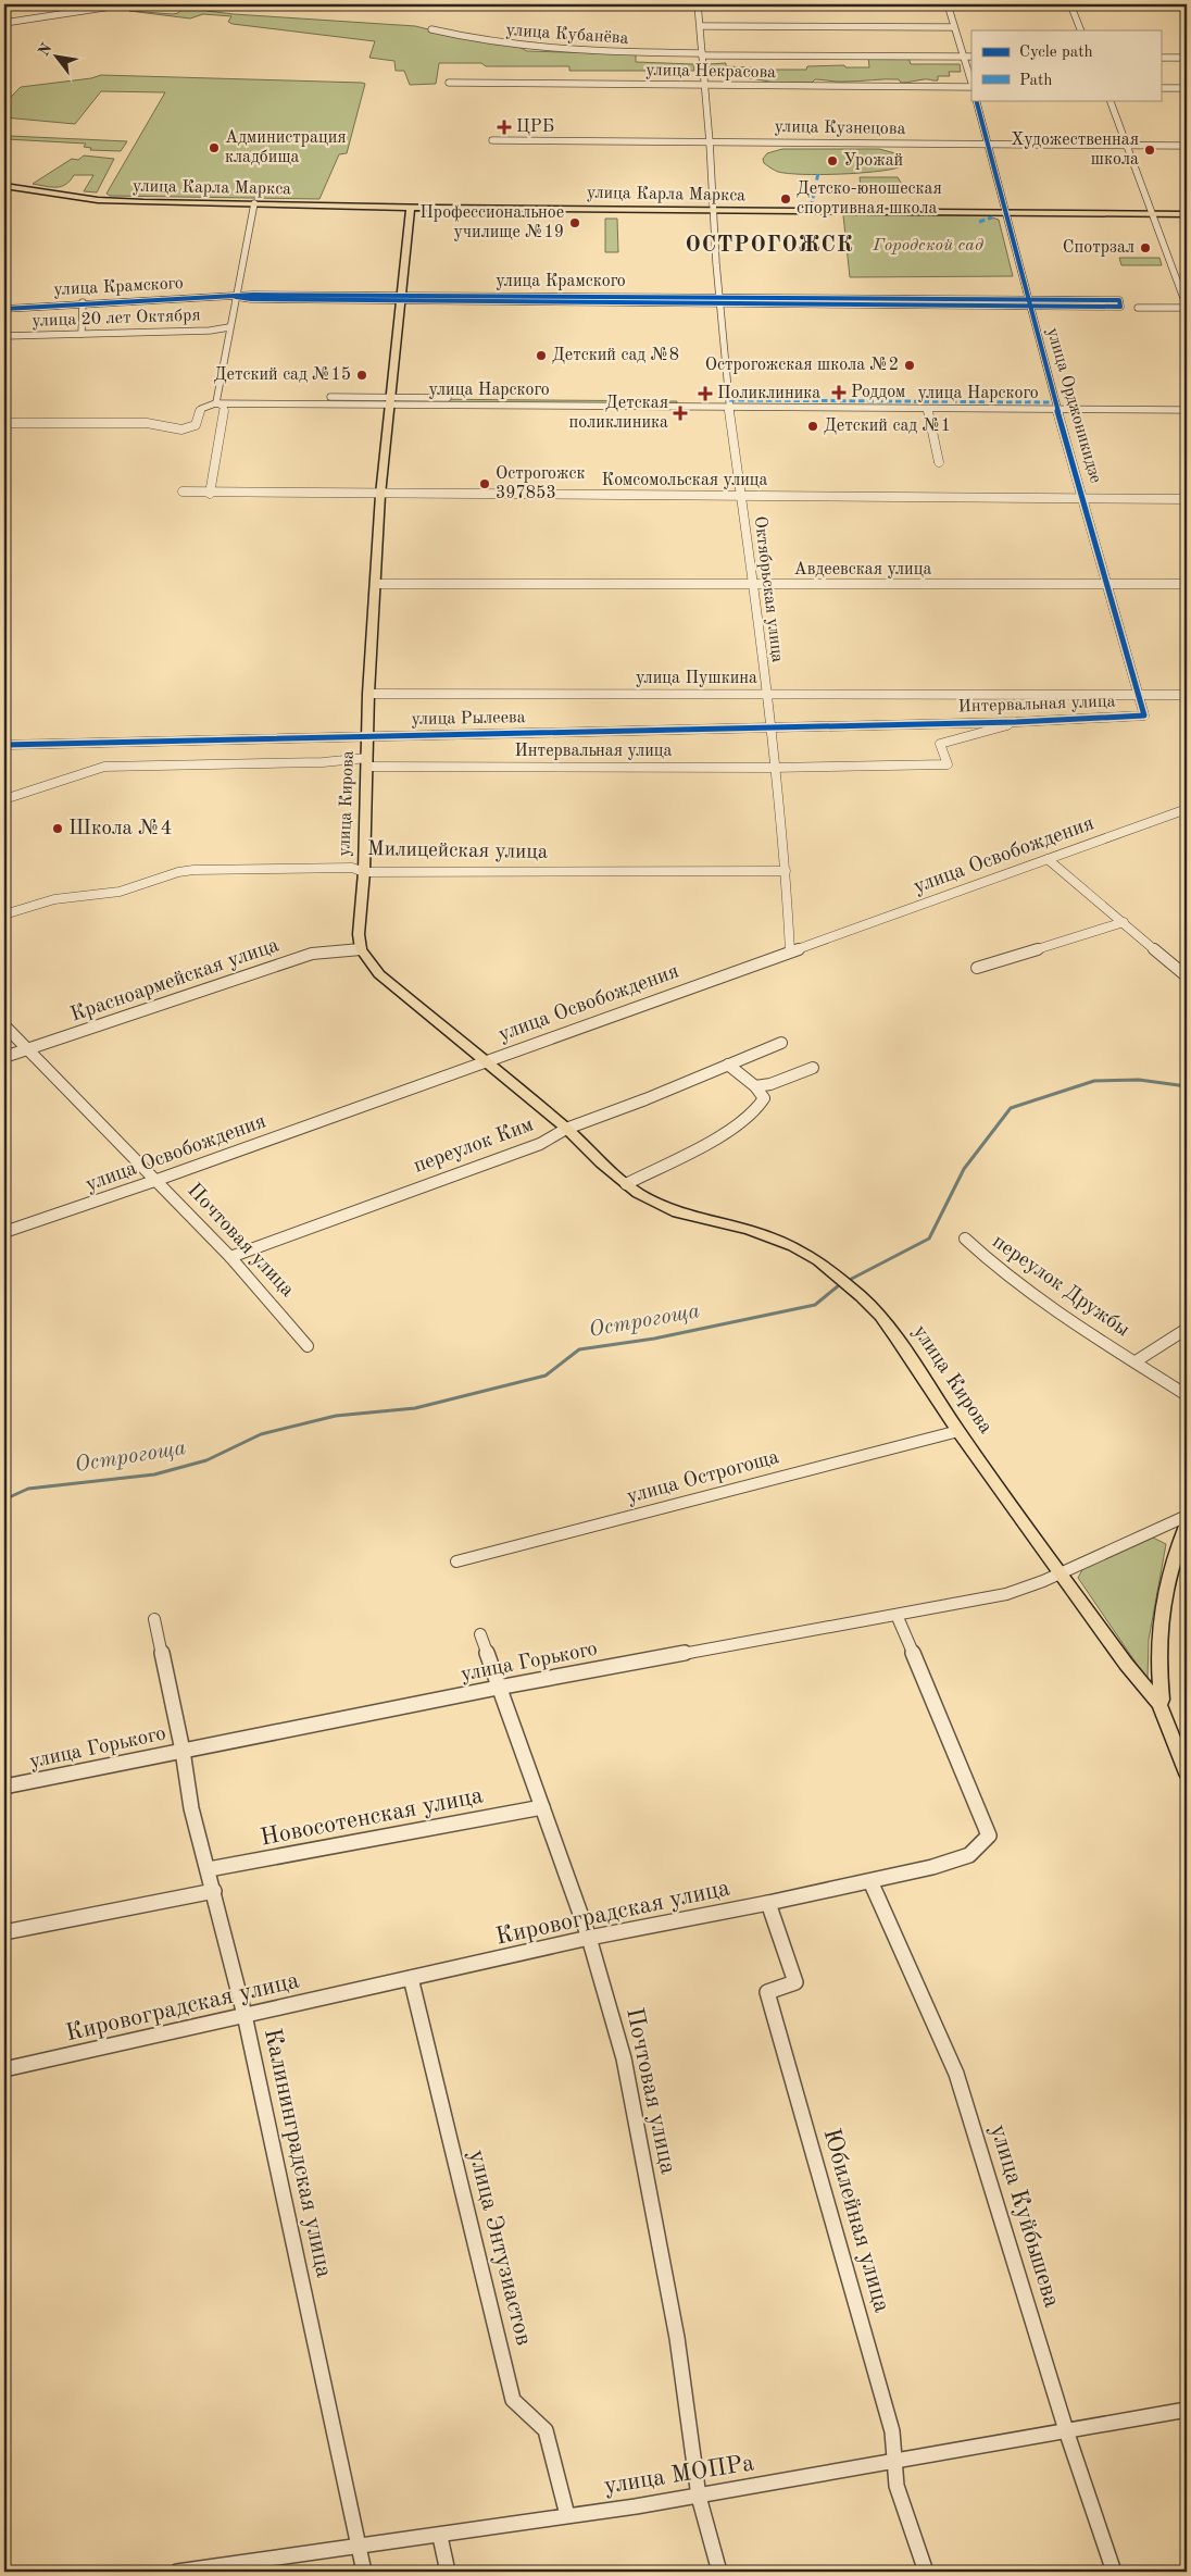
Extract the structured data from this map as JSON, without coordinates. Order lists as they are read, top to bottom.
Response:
{
  "streets": {
    "main road": ["улица Карла Маркса", "улица Кирова"],
    "street": [
      "улица Кубанёва",
      "улица Некрасова",
      "улица Кузнецова",
      "улица Крамского",
      "улица 20 лет Октября",
      "улица Нарского",
      "улица Орджоникидзе",
      "Комсомольская улица",
      "Авдеевская улица",
      "Октябрьская улица",
      "улица Пушкина",
      "Интервальная улица",
      "улица Рылеева",
      "Милицейская улица",
      "улица Освобождения",
      "Красноармейская улица",
      "переулок Ким",
      "Почтовая улица",
      "переулок Дружбы",
      "улица Острогоща",
      "улица Горького",
      "Новосотенская улица",
      "Кировоградская улица",
      "Калининградская улица",
      "улица Куйбышева",
      "Юбилейная улица",
      "улица Энтузиастов",
      "улица МОПРа"
    ]
  },
  "crossings": [
    ["улица Кубанёва", "Октябрьская улица"],
    ["улица Некрасова", "Октябрьская улица"],
    ["улица Кузнецова", "улица Орджоникидзе"],
    ["улица Кузнецова", "Октябрьская улица"],
    ["улица Карла Маркса", "улица Орджоникидзе"],
    ["улица Карла Маркса", "Октябрьская улица"],
    ["улица Карла Маркса", "улица Кирова"],
    ["улица Крамского", "улица Орджоникидзе"],
    ["улица Крамского", "Октябрьская улица"],
    ["улица Крамского", "улица Кирова"],
    ["улица Нарского", "улица Орджоникидзе"],
    ["улица Нарского", "Октябрьская улица"],
    ["улица Нарского", "улица Кирова"],
    ["улица Орджоникидзе", "Комсомольская улица"],
    ["улица Орджоникидзе", "Авдеевская улица"],
    ["улица Орджоникидзе", "улица Пушкина"],
    ["улица Орджоникидзе", "Интервальная улица"],
    ["Комсомольская улица", "Октябрьская улица"],
    ["Комсомольская улица", "улица Кирова"],
    ["Авдеевская улица", "Октябрьская улица"],
    ["Авдеевская улица", "улица Кирова"],
    ["Октябрьская улица", "улица Пушкина"],
    ["Октябрьская улица", "Интервальная улица"],
    ["Октябрьская улица", "улица Рылеева"],
    ["Октябрьская улица", "Милицейская улица"],
    ["Октябрьская улица", "улица Освобождения"],
    ["улица Пушкина", "улица Кирова"],
    ["Интервальная улица", "улица Рылеева"],
    ["Интервальная улица", "улица Кирова"],
    ["улица Рылеева", "улица Кирова"],
    ["улица Кирова", "Милицейская улица"],
    ["улица Кирова", "улица Освобождения"],
    ["улица Кирова", "Красноармейская улица"],
    ["улица Кирова", "переулок Ким"],
    ["улица Кирова", "улица Острогоща"],
    ["улица Кирова", "улица Горького"],
    ["улица Освобождения", "Почтовая улица"],
    ["Красноармейская улица", "Почтовая улица"],
    ["переулок Ким", "Почтовая улица"],
    ["Почтовая улица", "улица Горького"],
    ["Почтовая улица", "Новосотенская улица"],
    ["Почтовая улица", "Кировоградская улица"],
    ["Почтовая улица", "улица МОПРа"],
    ["улица Горького", "Кировоградская улица"],
    ["улица Горького", "Калининградская улица"],
    ["Новосотенская улица", "Калининградская улица"],
    ["Кировоградская улица", "Калининградская улица"],
    ["Кировоградская улица", "улица Куйбышева"],
    ["Кировоградская улица", "Юбилейная улица"],
    ["Кировоградская улица", "улица Энтузиастов"],
    ["Калининградская улица", "улица МОПРа"],
    ["улица Куйбышева", "улица МОПРа"],
    ["Юбилейная улица", "улица МОПРа"],
    ["улица Энтузиастов", "улица МОПРа"]
  ],
  "districts": ["ОСТРОГОЖСК"],
  "water": ["Острогоща"],
  "parks": ["Городской сад"],
  "places": {
    "health": [
      "ЦРБ",
      "Роддом",
      "Поликлиника",
      "Детская поликлиника"
    ],
    "other": [
      "Администрация кладбища",
      "Художественная школа",
      "Урожай",
      "Детско-юношеская спортивная школа",
      "Профессиональное училище №19",
      "Спотрзал",
      "Детский сад №8",
      "Острогожская школа №2",
      "Детский сад №15",
      "Детский сад №1",
      "Острогожск 397853",
      "Школа №4"
    ]
  },
  "legend": ["Cycle path", "Path"],
  "north": "top left"
}
